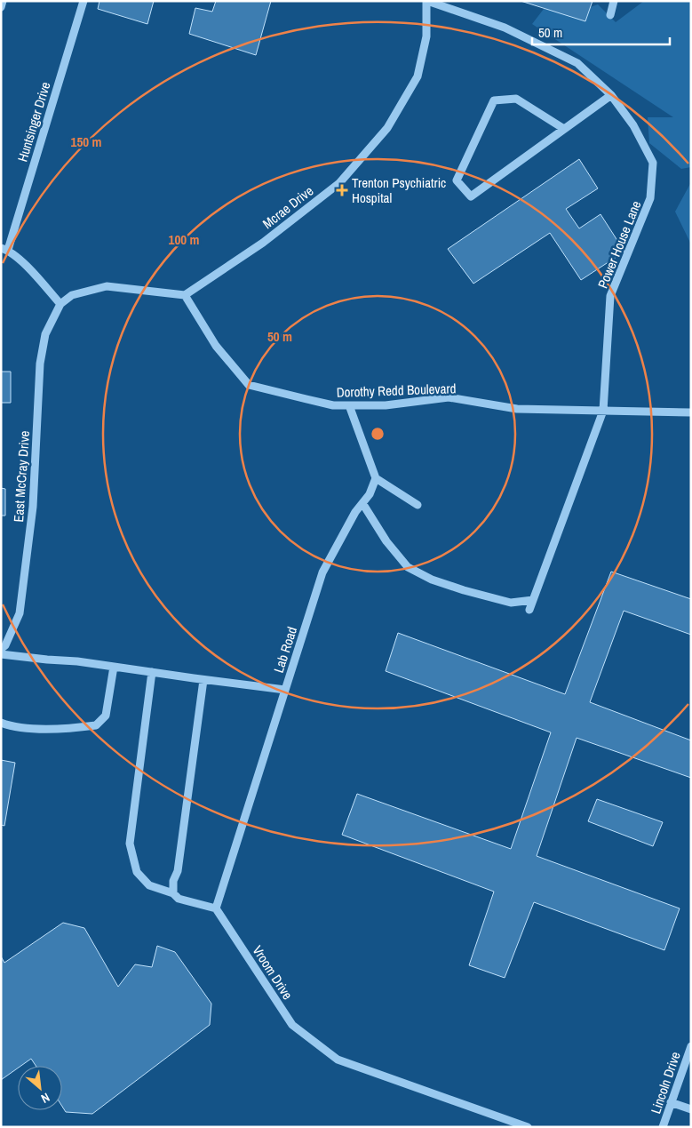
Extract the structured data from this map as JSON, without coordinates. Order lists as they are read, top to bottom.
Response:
{
  "streets": {
    "street": [
      "Huntsinger Drive",
      "Mcrae Drive",
      "Power House Lane",
      "Dorothy Redd Boulevard",
      "East McCray Drive",
      "Lab Road",
      "Vroom Drive",
      "Lincoln Drive"
    ]
  },
  "crossings": [
    ["Mcrae Drive", "Power House Lane"],
    ["Mcrae Drive", "Dorothy Redd Boulevard"],
    ["Power House Lane", "Dorothy Redd Boulevard"]
  ],
  "places": {
    "health": ["Trenton Psychiatric Hospital"]
  },
  "scale_bar": "50 m",
  "north": "bottom right",
  "rings": ["150 m", "100 m", "50 m"]
}
